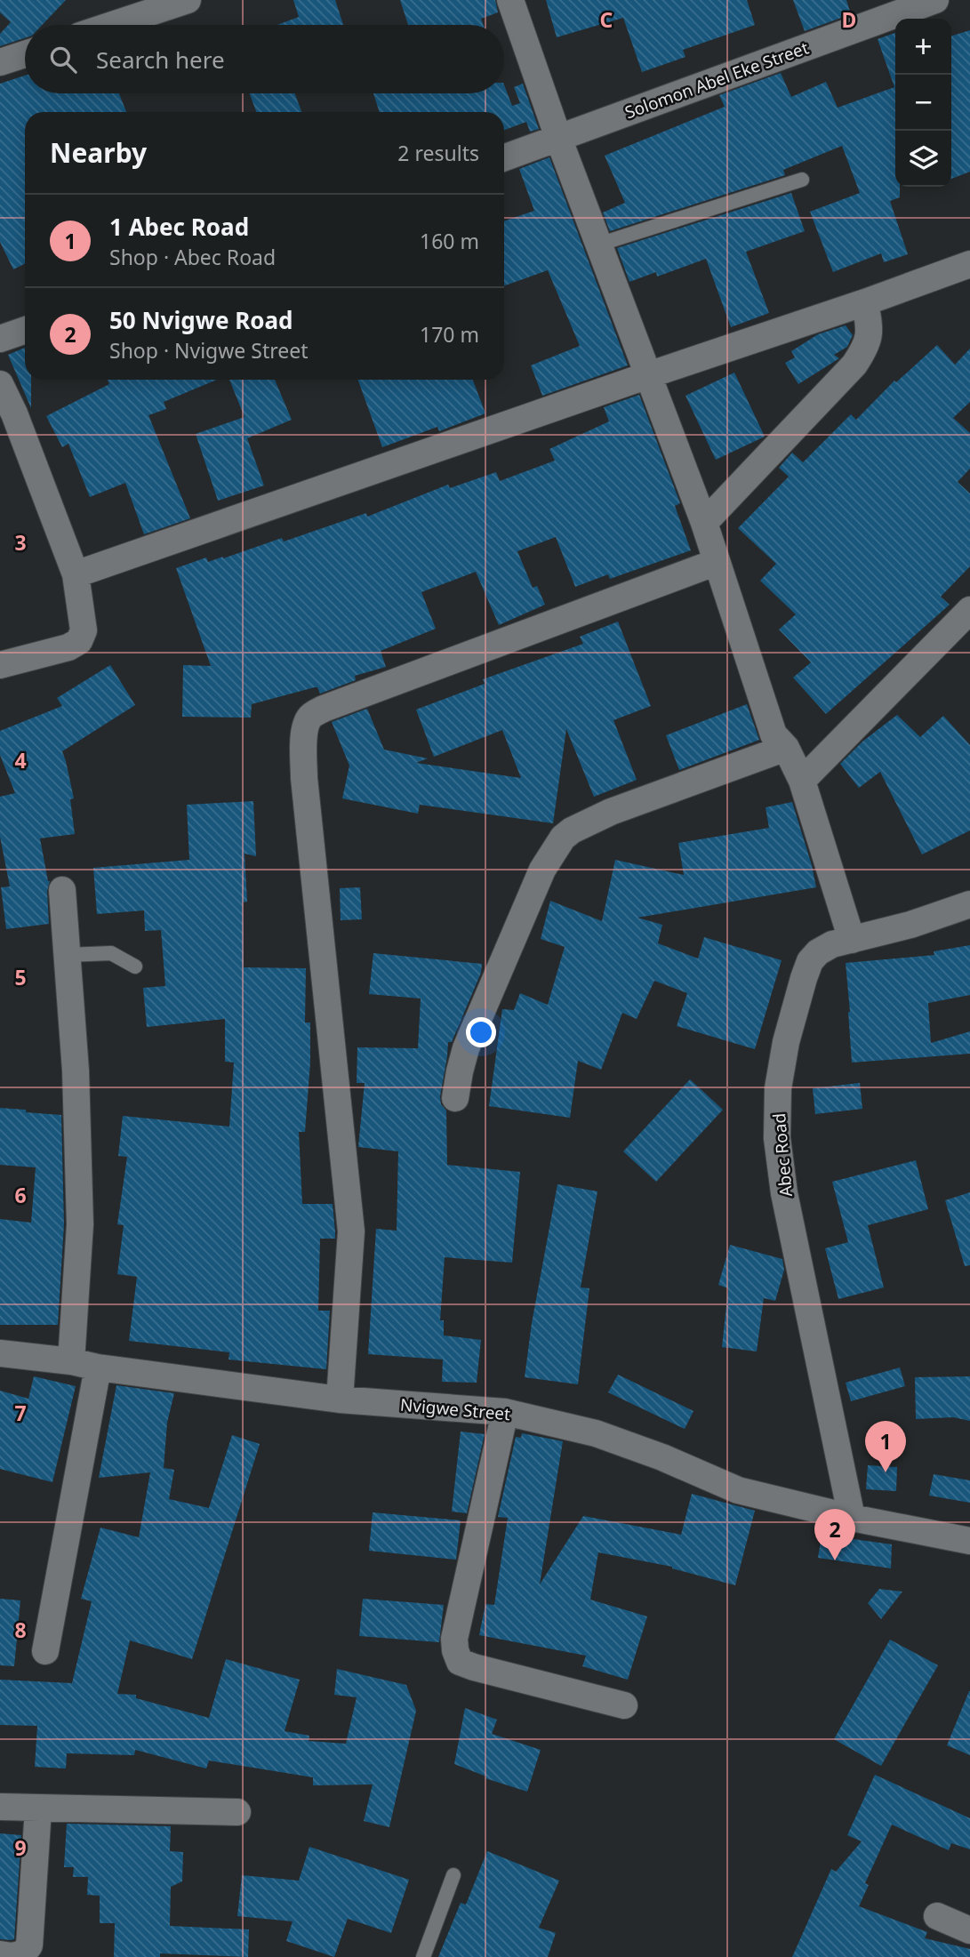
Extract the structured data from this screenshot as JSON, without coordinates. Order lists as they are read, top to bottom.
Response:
{
  "streets": {
    "street": ["Solomon Abel Eke Street", "Abec Road", "Nvigwe Street"]
  },
  "crossings": [
    ["Abec Road", "Nvigwe Street"]
  ],
  "page": {
    "map_buttons": ["+", "−"],
    "search": "Search here",
    "heading": ["Nearby", "2 results"],
    "list": [
      {
        "mark": "1",
        "name": "1 Abec Road",
        "note": "Shop · Abec Road",
        "value": "160 m"
      },
      {
        "mark": "2",
        "name": "50 Nvigwe Road",
        "note": "Shop · Nvigwe Street",
        "value": "170 m"
      }
    ],
    "pins": ["1", "2"]
  },
  "grid": {
    "columns": ["C", "D"],
    "rows": [
      "3",
      "4",
      "5",
      "6",
      "7",
      "8",
      "9"
    ]
  }
}
